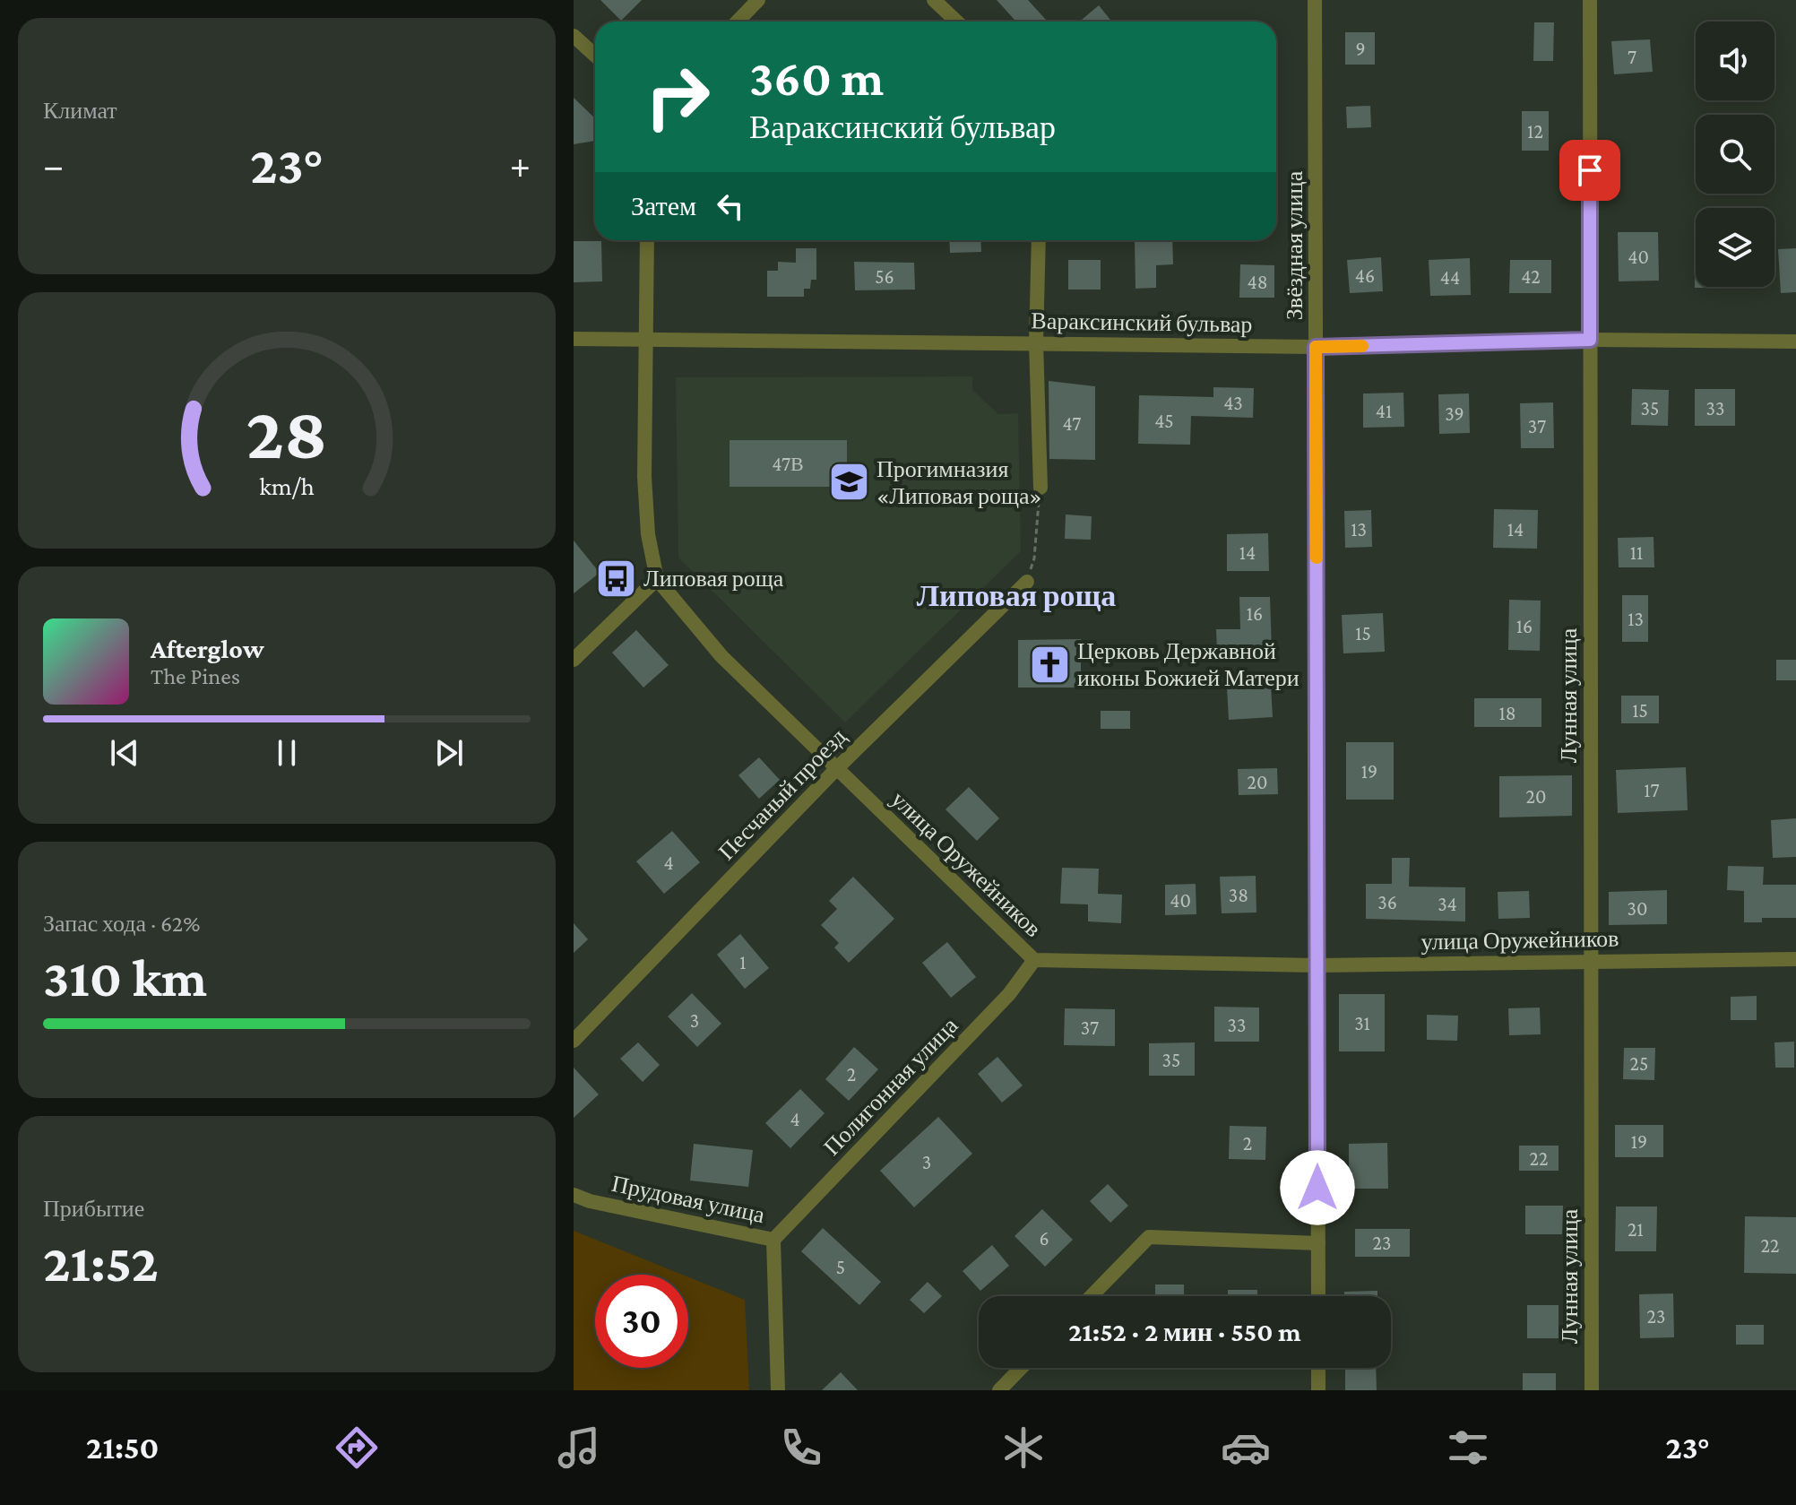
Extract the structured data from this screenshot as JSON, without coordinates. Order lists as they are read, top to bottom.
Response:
{
  "streets": {
    "street": [
      "Звёздная улица",
      "Вараксинский бульвар",
      "Лунная улица",
      "Песчаный проезд",
      "улица Оружейников",
      "Полигонная улица",
      "Прудовая улица"
    ]
  },
  "crossings": [
    ["Звёздная улица", "Вараксинский бульвар"],
    ["Звёздная улица", "улица Оружейников"],
    ["Вараксинский бульвар", "Лунная улица"],
    ["Вараксинский бульвар", "улица Оружейников"],
    ["Лунная улица", "улица Оружейников"],
    ["Песчаный проезд", "улица Оружейников"],
    ["улица Оружейников", "Полигонная улица"],
    ["Полигонная улица", "Прудовая улица"]
  ],
  "districts": ["Липовая роща"],
  "places": {
    "school or university": ["Прогимназия «Липовая роща»"],
    "bus stop": ["Липовая роща"],
    "church": ["Церковь Державной иконы Божией Матери"]
  },
  "house_numbers": [
    "9",
    "7",
    "12",
    "40",
    "46",
    "56",
    "42",
    "44",
    "48",
    "43",
    "35",
    "33",
    "41",
    "39",
    "45",
    "47",
    "37",
    "47В",
    "13",
    "14",
    "14",
    "11",
    "16",
    "13",
    "16",
    "15",
    "15",
    "18",
    "19",
    "20",
    "17",
    "20",
    "4",
    "38",
    "40",
    "36",
    "34",
    "30",
    "1",
    "3",
    "31",
    "33",
    "37",
    "35",
    "25",
    "2",
    "4",
    "19",
    "2",
    "22",
    "3",
    "21",
    "6",
    "23",
    "22",
    "5",
    "23"
  ],
  "page": {
    "tile": [
      "Климат",
      ["Запас хода · 62%", "310 km"],
      ["Прибытие", "21:52"]
    ],
    "turn": ["360 m", "Вараксинский бульвар"],
    "heat": ["−", "23°", "+"],
    "then": "Затем",
    "song": ["Afterglow", "The Pines"],
    "limit": "30",
    "trip": "21:52 · 2 мин · 550 m",
    "tabs": ["21:50", "23°"],
    "gauge": ["28", "km/h"]
  }
}
